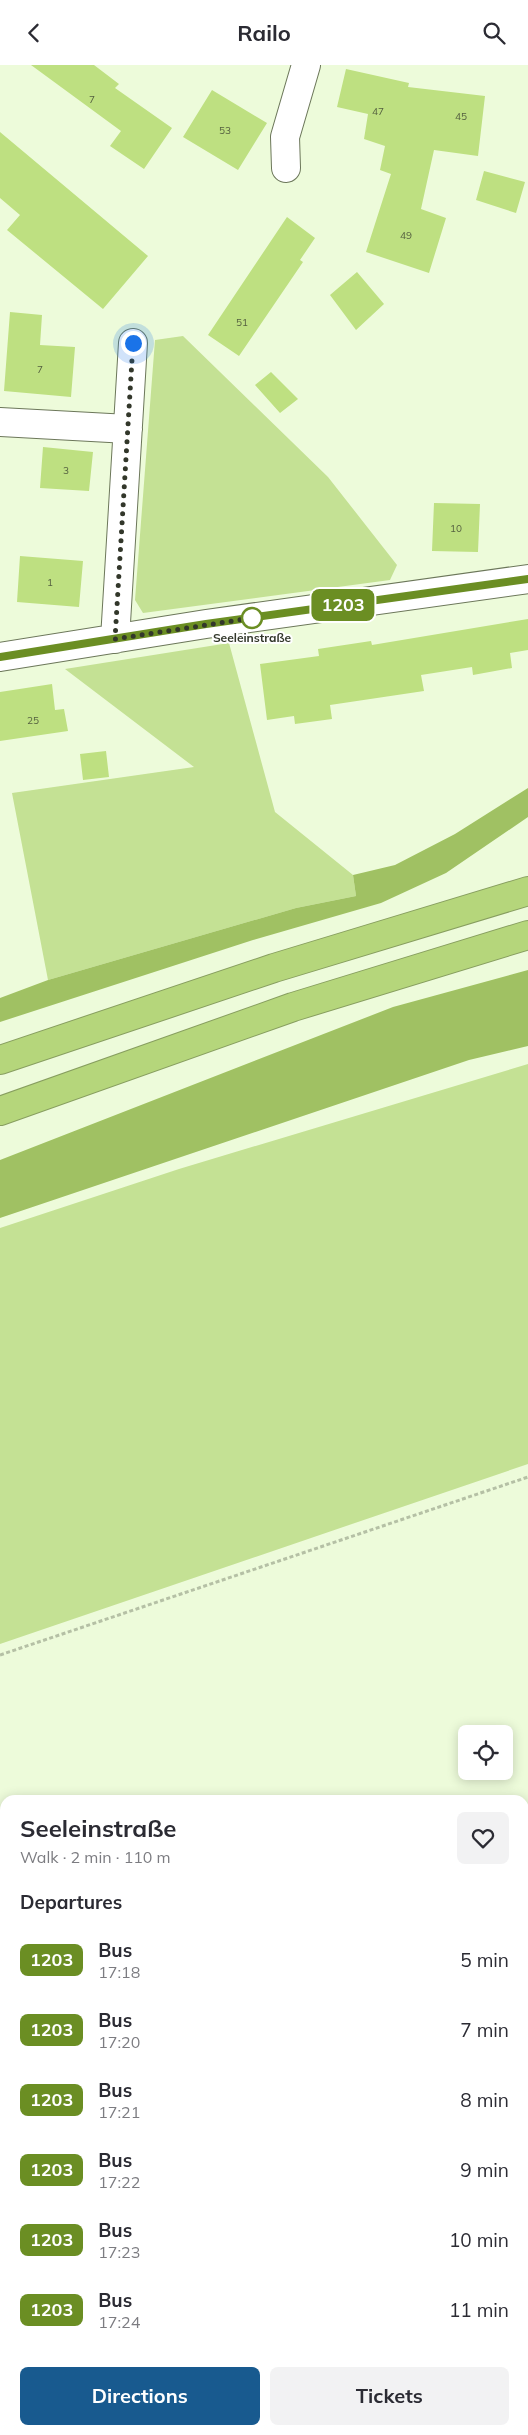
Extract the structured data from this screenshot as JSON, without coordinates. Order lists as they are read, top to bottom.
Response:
{
  "places": ["Seeleinstraße"],
  "lines": ["bus line 1203"],
  "house_numbers": [
    "7",
    "47",
    "45",
    "53",
    "49",
    "51",
    "7",
    "3",
    "10",
    "1",
    "25"
  ],
  "page": {
    "header": "Railo",
    "on_map": "1203",
    "heading": [
      ["Seeleinstraße", "Walk · 2 min · 110 m"],
      "Departures"
    ],
    "list": [
      {
        "mark": "1203",
        "name": "Bus",
        "note": "17:18",
        "value": "5 min"
      },
      {
        "mark": "1203",
        "name": "Bus",
        "note": "17:20",
        "value": "7 min"
      },
      {
        "mark": "1203",
        "name": "Bus",
        "note": "17:21",
        "value": "8 min"
      },
      {
        "mark": "1203",
        "name": "Bus",
        "note": "17:22",
        "value": "9 min"
      },
      {
        "mark": "1203",
        "name": "Bus",
        "note": "17:23",
        "value": "10 min"
      },
      {
        "mark": "1203",
        "name": "Bus",
        "note": "17:24",
        "value": "11 min"
      }
    ],
    "buttons": ["Directions", "Tickets"]
  }
}
